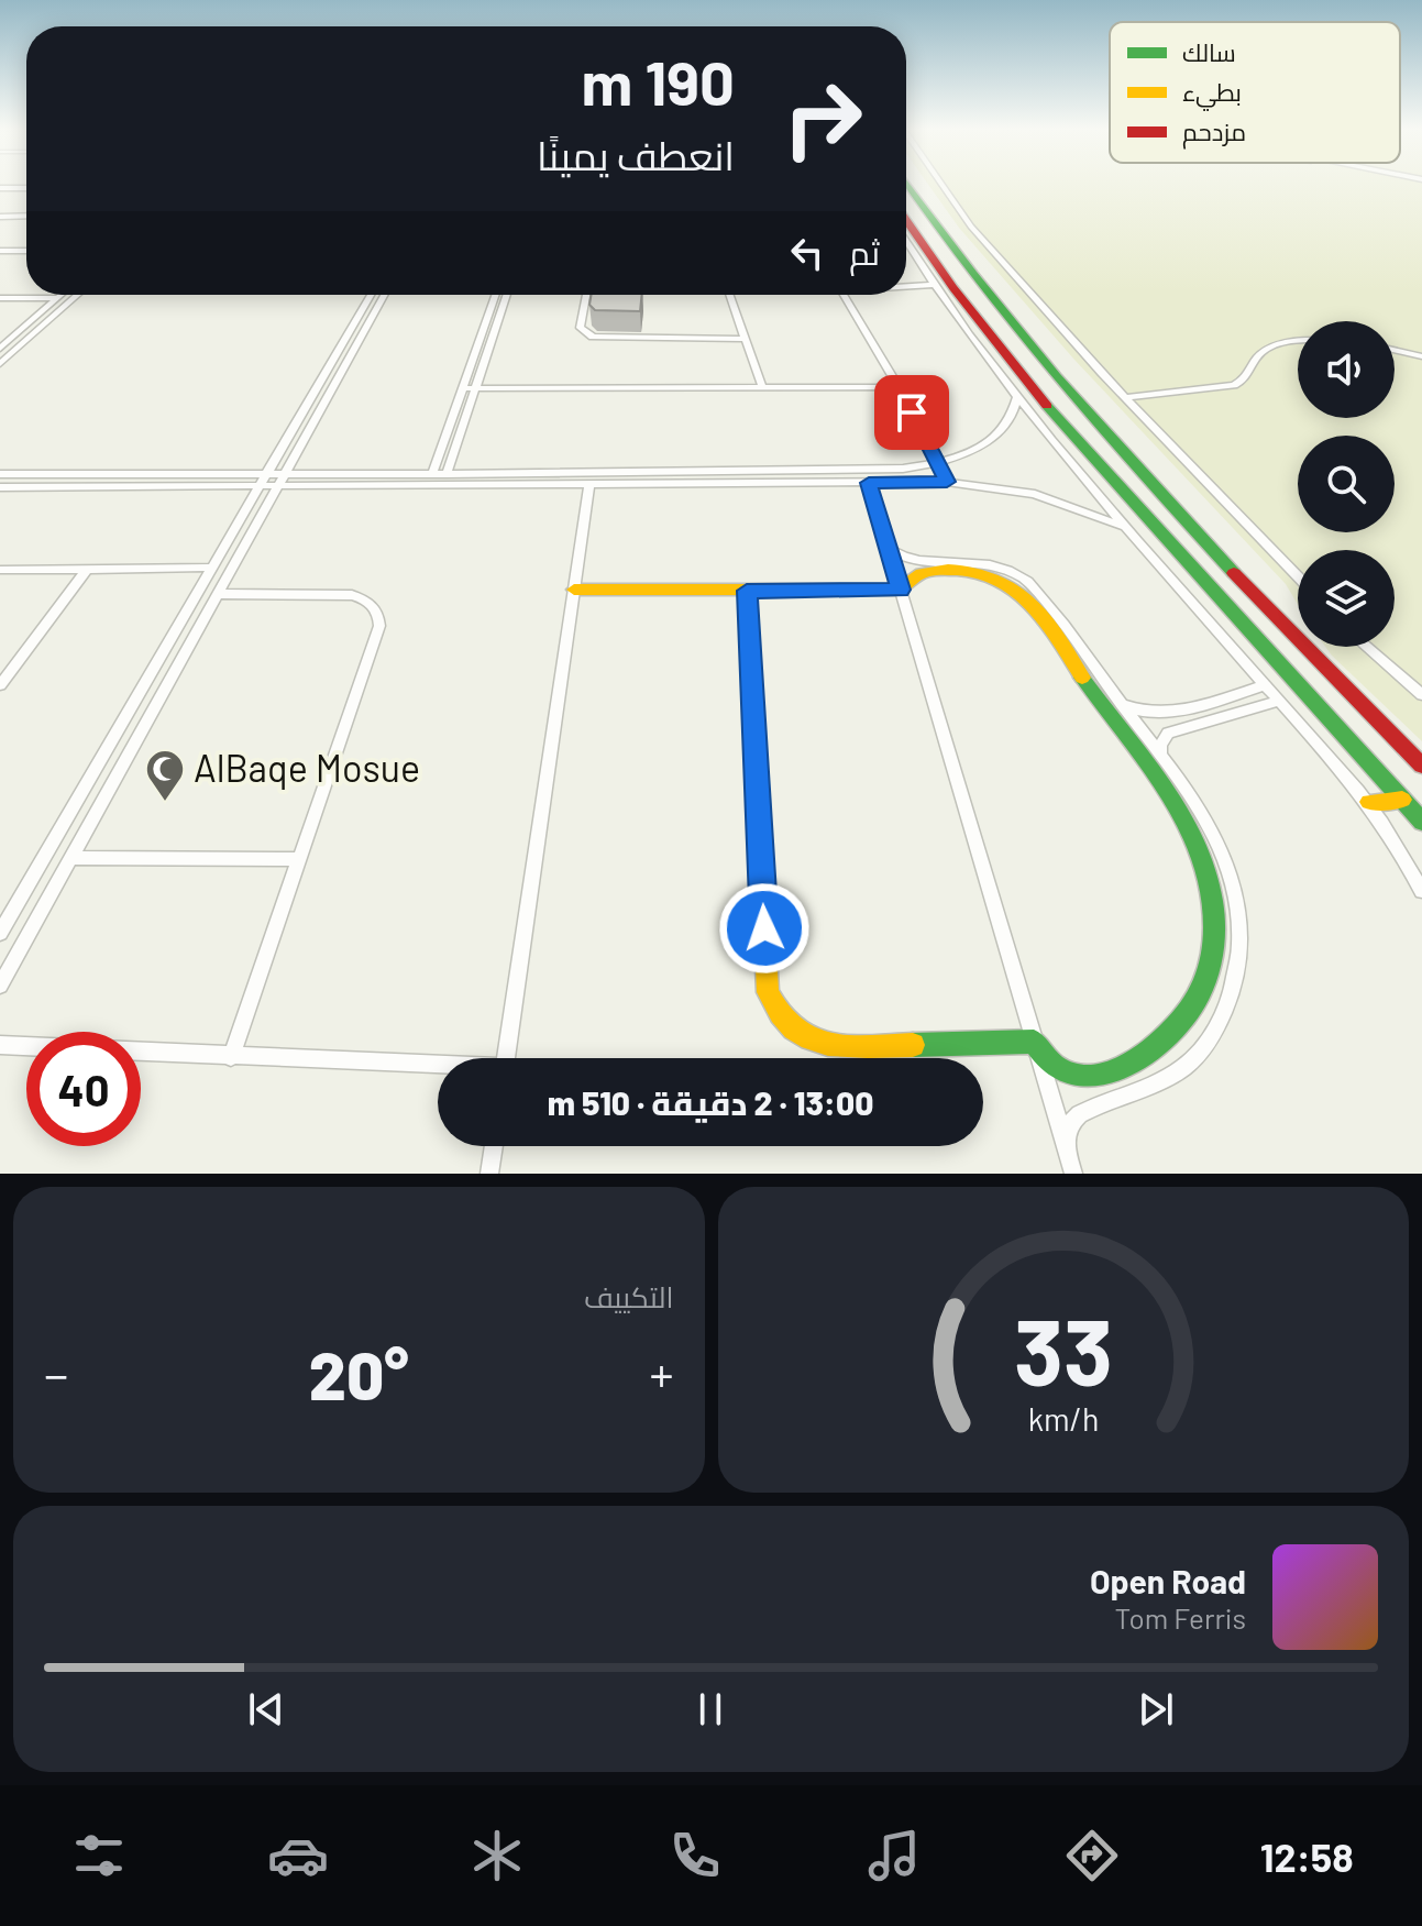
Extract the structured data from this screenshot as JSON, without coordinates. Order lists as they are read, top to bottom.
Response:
{
  "places": {
    "mosque": ["AlBaqe Mosue"]
  },
  "legend": ["سالك", "بطيء", "مزدحم"],
  "page": {
    "turn": ["190 m", "انعطف يمينًا"],
    "then": "ثم",
    "limit": "40",
    "trip": "13:00 · 2 دقيقة · 510 m",
    "tile": "التكييف",
    "heat": ["−", "20°", "+"],
    "song": ["Open Road", "Tom Ferris"],
    "tabs": "12:58",
    "gauge": ["33", "km/h"]
  }
}
